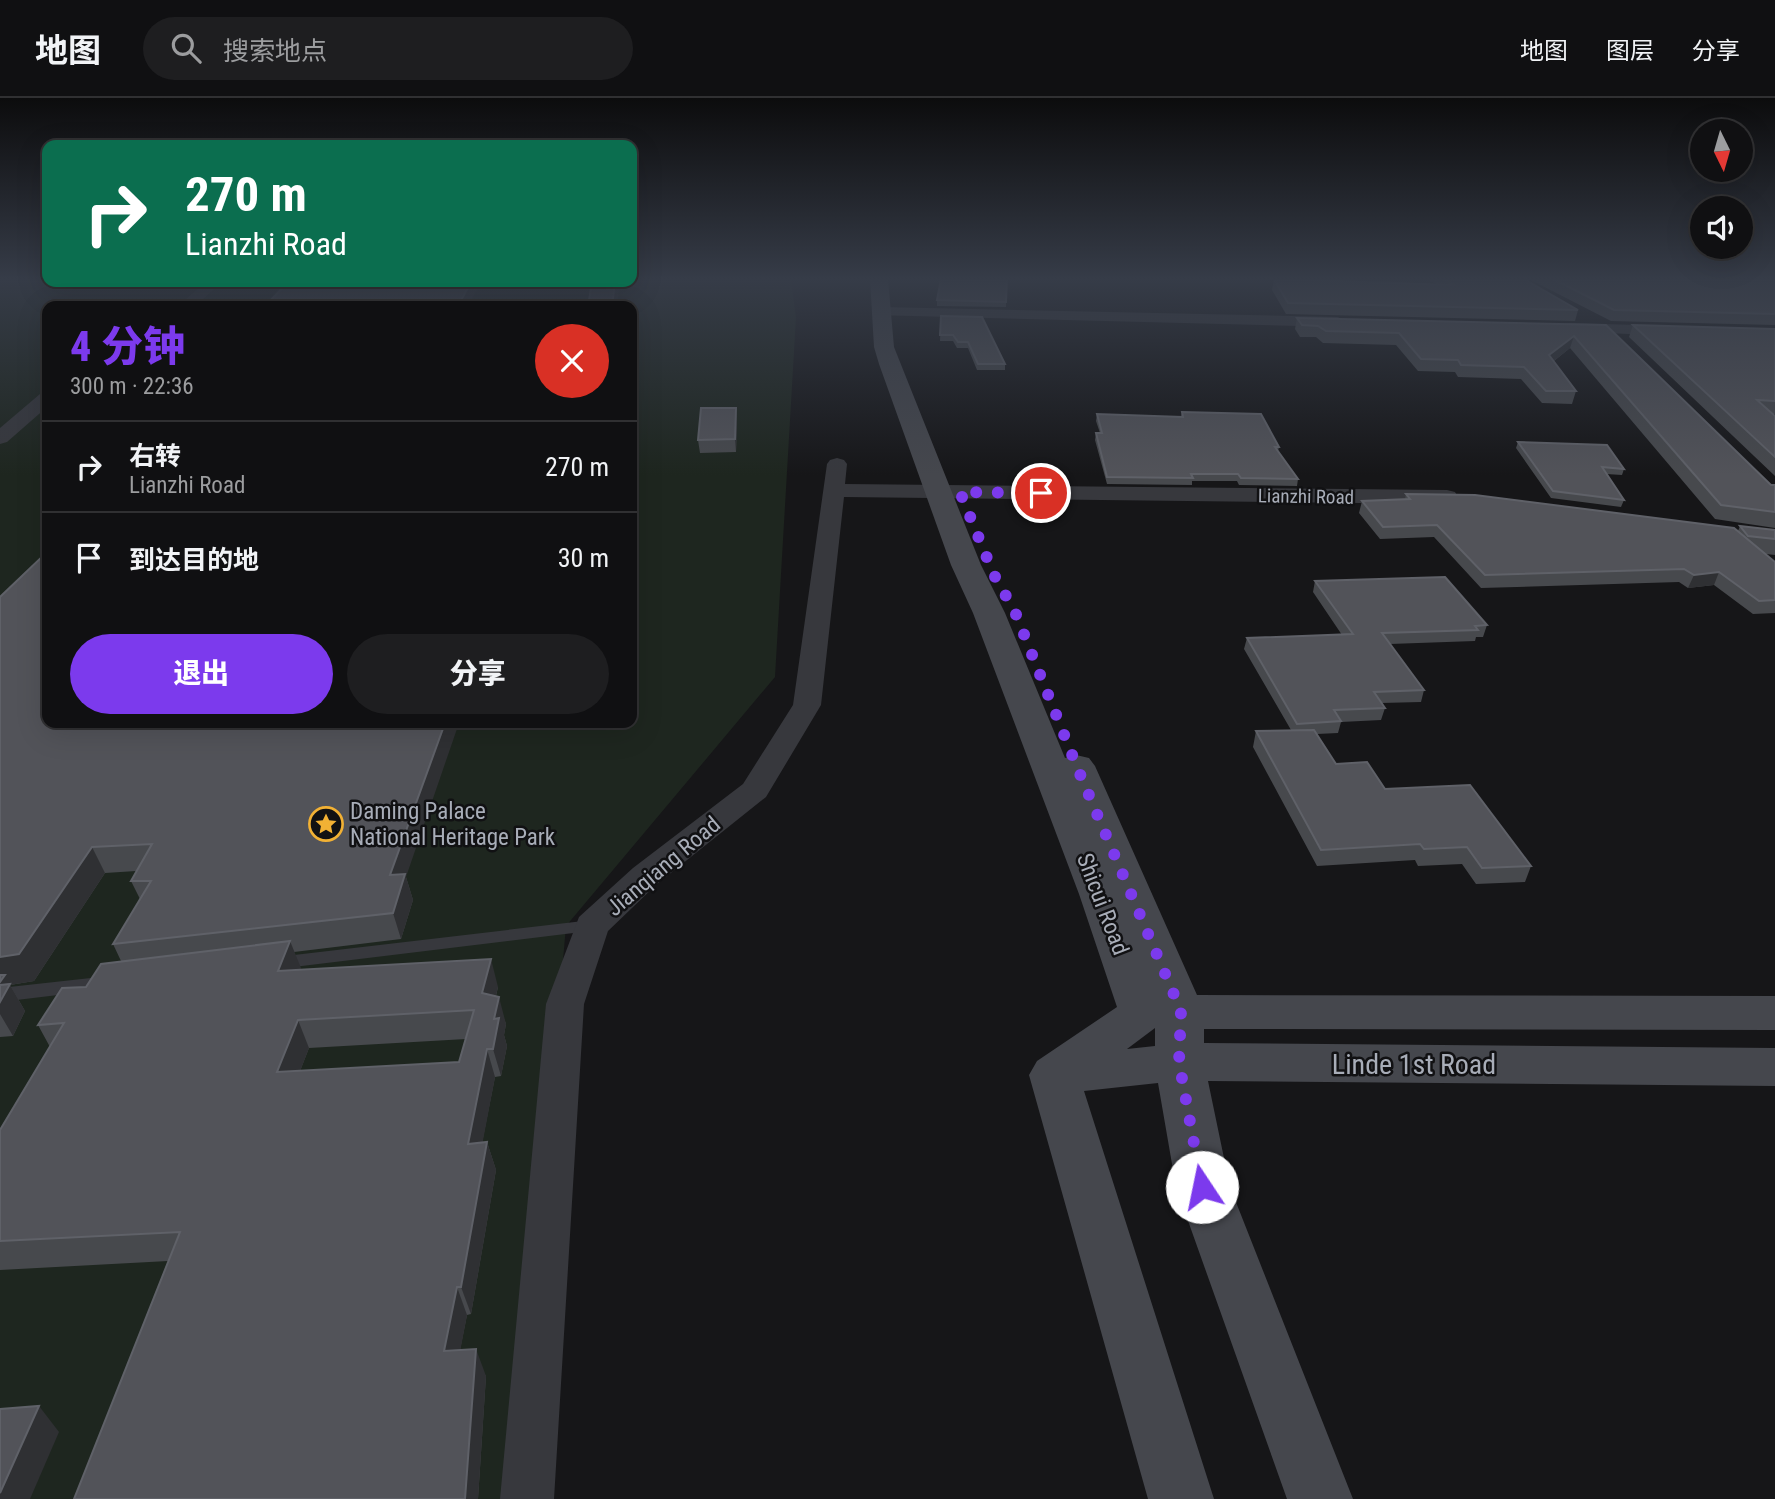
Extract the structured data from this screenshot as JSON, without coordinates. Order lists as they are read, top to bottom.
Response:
{
  "streets": {
    "main road": ["Shicui Road", "Linde 1st Road"],
    "street": ["Lianzhi Road", "Jianqiang Road"]
  },
  "crossings": [
    ["Lianzhi Road", "Jianqiang Road"],
    ["Lianzhi Road", "Shicui Road"],
    ["Shicui Road", "Linde 1st Road"]
  ],
  "places": {
    "place": ["Daming Palace National Heritage Park"]
  },
  "north": "bottom",
  "page": {
    "header": "地图",
    "search": "搜索地点",
    "nav": ["地图", "图层", "分享"],
    "turn": ["270 m", "Lianzhi Road"],
    "heading": ["4 分钟", "300 m · 22:36"],
    "list": [
      {
        "name": "右转",
        "note": "Lianzhi Road",
        "value": "270 m"
      },
      {
        "name": "到达目的地",
        "value": "30 m"
      }
    ],
    "buttons": ["退出", "分享"]
  }
}
